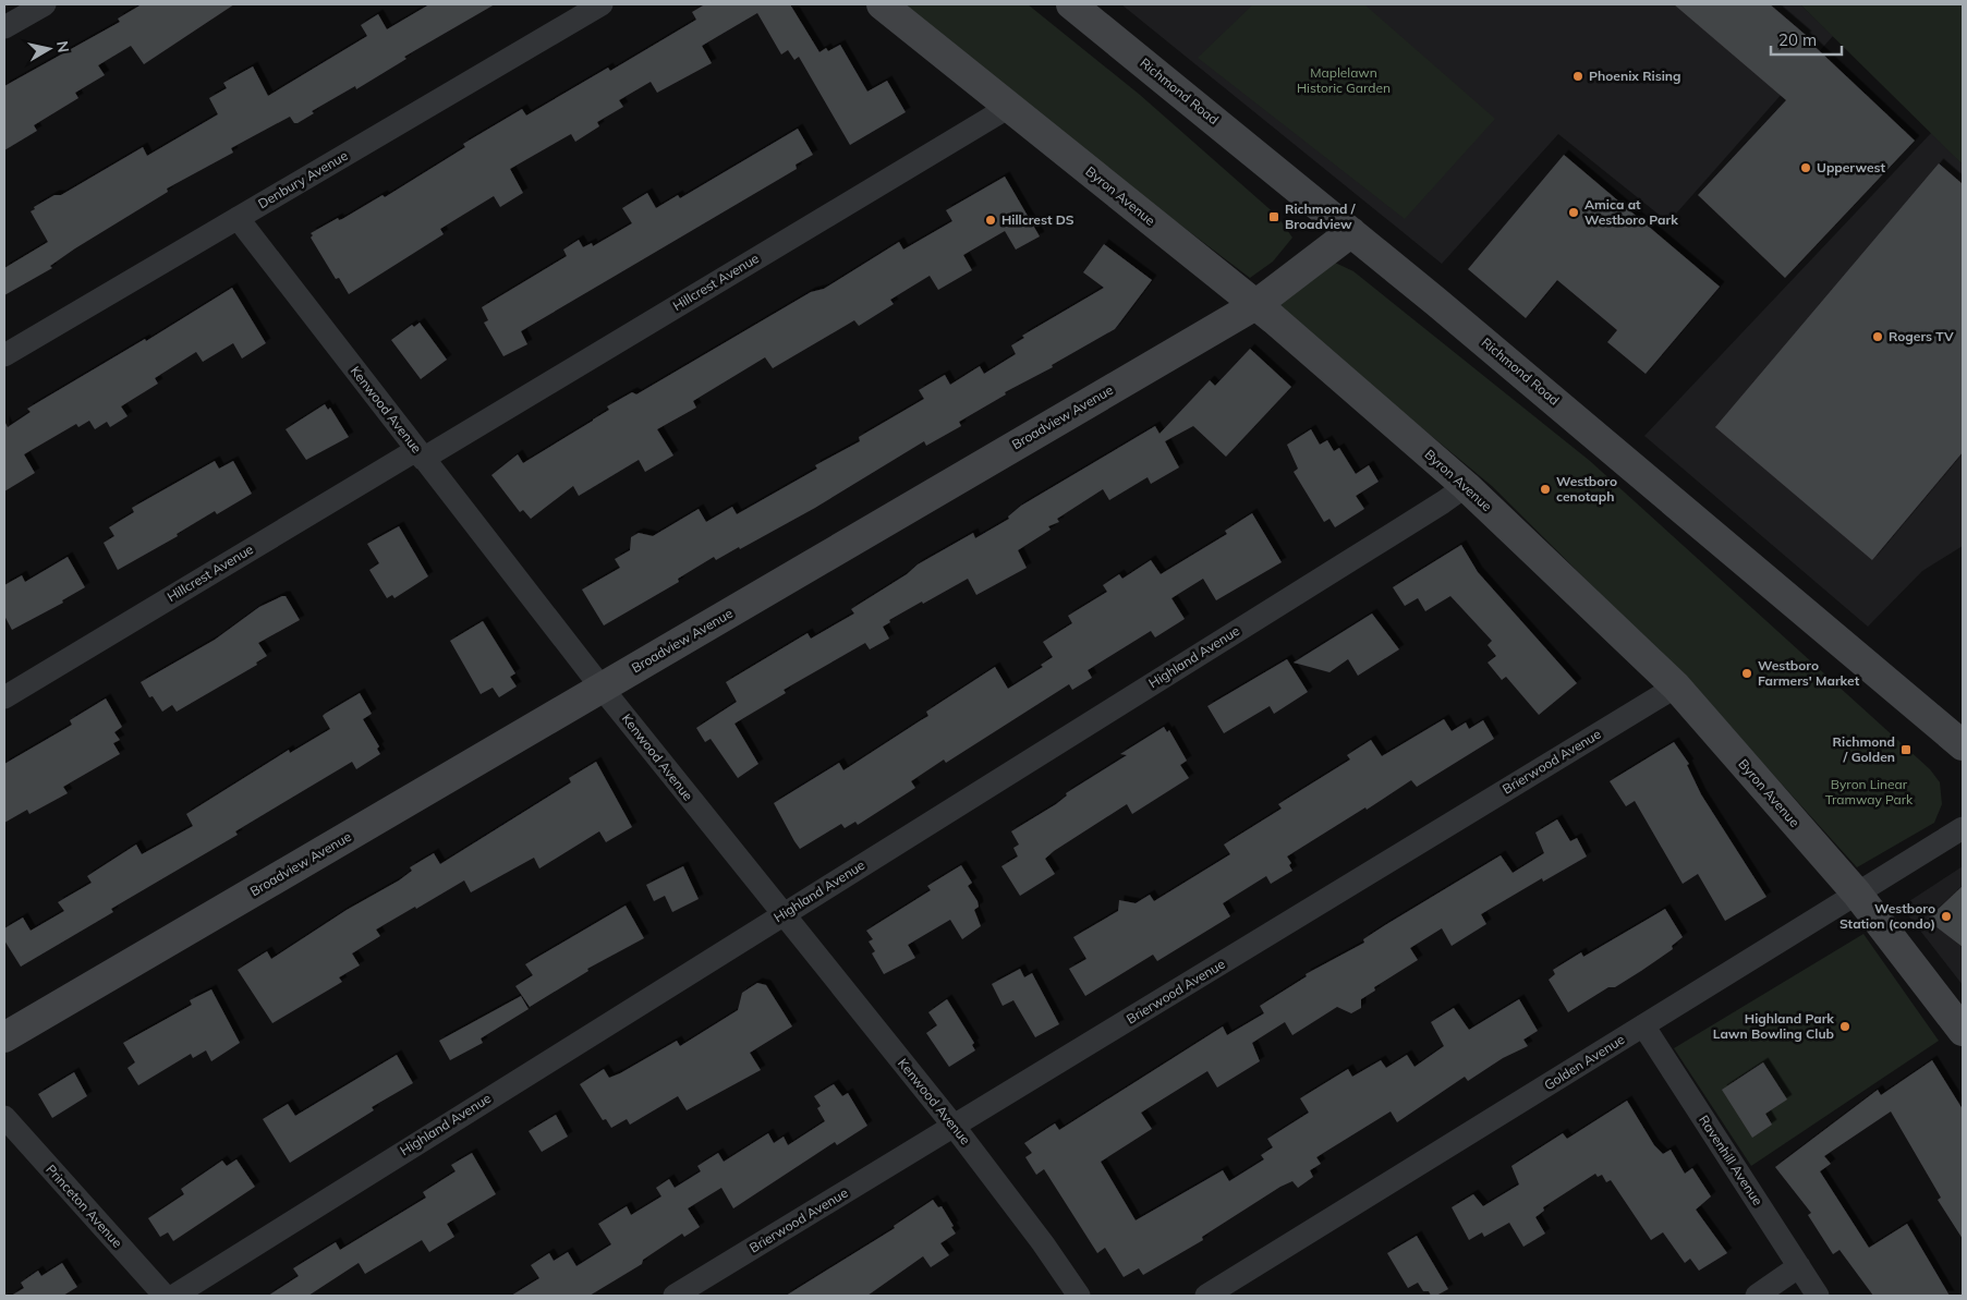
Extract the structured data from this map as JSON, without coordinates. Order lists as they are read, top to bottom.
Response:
{
  "streets": {
    "street": [
      "Richmond Road",
      "Denbury Avenue",
      "Byron Avenue",
      "Hillcrest Avenue",
      "Kenwood Avenue",
      "Broadview Avenue",
      "Highland Avenue",
      "Brierwood Avenue",
      "Golden Avenue",
      "Ravenhill Avenue",
      "Princeton Avenue"
    ]
  },
  "crossings": [
    ["Richmond Road", "Broadview Avenue"],
    ["Denbury Avenue", "Kenwood Avenue"],
    ["Byron Avenue", "Hillcrest Avenue"],
    ["Byron Avenue", "Broadview Avenue"],
    ["Byron Avenue", "Highland Avenue"],
    ["Byron Avenue", "Brierwood Avenue"],
    ["Byron Avenue", "Golden Avenue"],
    ["Hillcrest Avenue", "Kenwood Avenue"],
    ["Kenwood Avenue", "Broadview Avenue"],
    ["Kenwood Avenue", "Highland Avenue"],
    ["Kenwood Avenue", "Brierwood Avenue"],
    ["Golden Avenue", "Ravenhill Avenue"]
  ],
  "parks": ["Maplelawn Historic Garden", "Byron Linear Tramway Park"],
  "places": {
    "other": [
      "Phoenix Rising",
      "Upperwest",
      "Amica at Westboro Park",
      "Hillcrest DS",
      "Rogers TV",
      "Westboro cenotaph",
      "Westboro Farmers' Market",
      "Westboro Station (condo)",
      "Highland Park Lawn Bowling Club"
    ],
    "transit": ["Richmond / Broadview", "Richmond / Golden"]
  },
  "scale_bar": "20 m",
  "north": "right"
}
